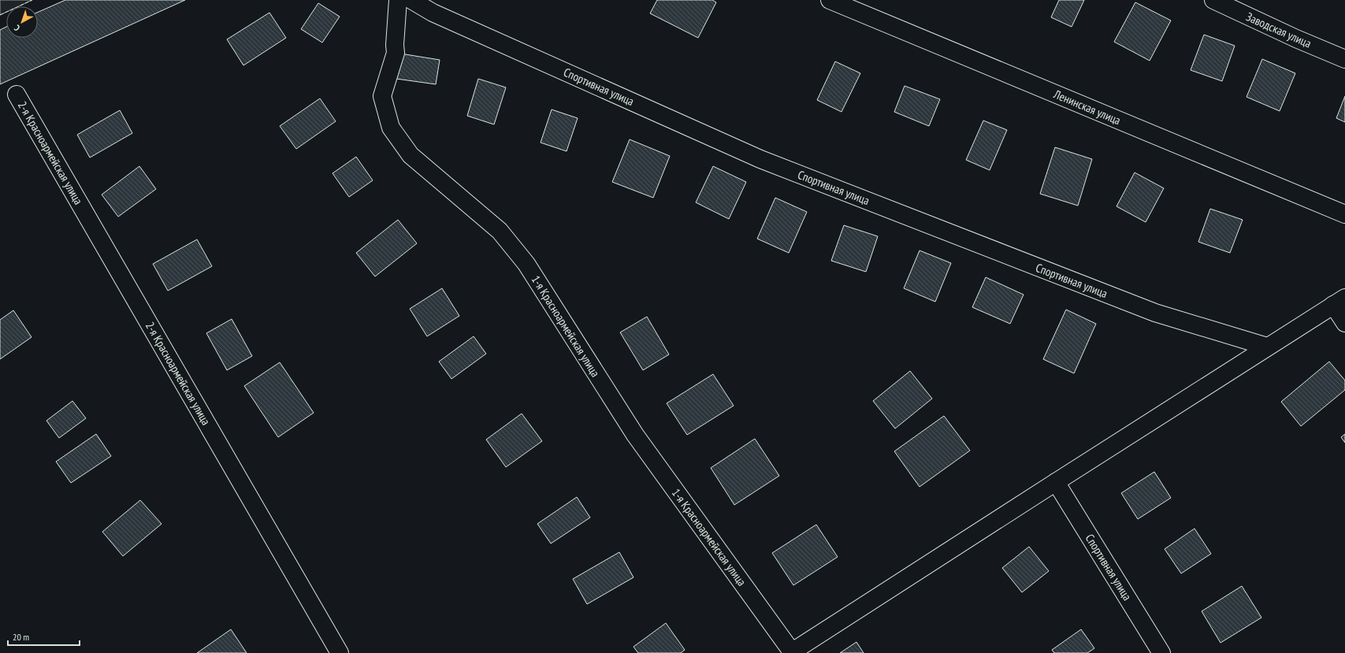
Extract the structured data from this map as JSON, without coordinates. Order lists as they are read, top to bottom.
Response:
{
  "streets": {
    "street": [
      "Заводская улица",
      "Спортивная улица",
      "Ленинская улица",
      "2-я Красноармейская улица",
      "1-я Красноармейская улица"
    ]
  },
  "scale_bar": "20 m",
  "north": "bottom left"
}
